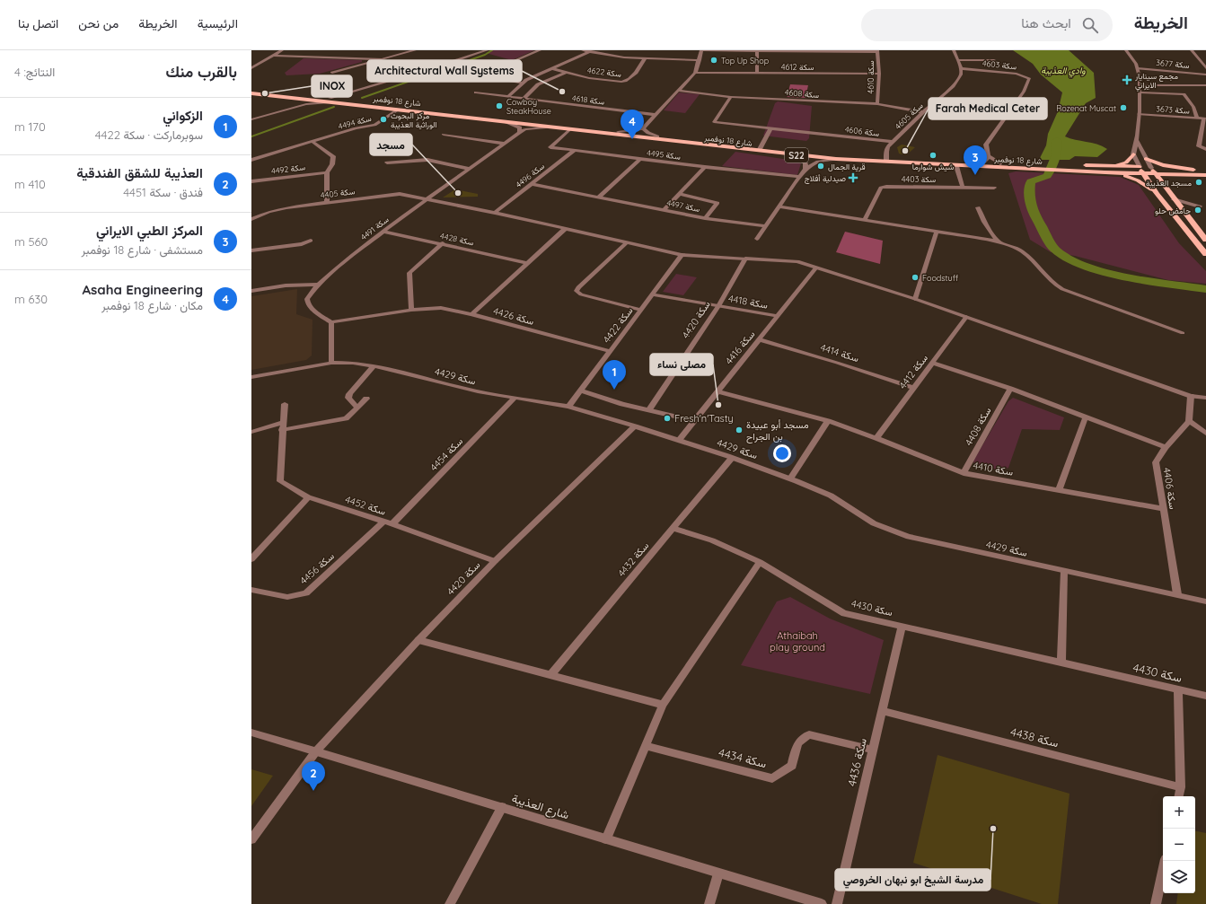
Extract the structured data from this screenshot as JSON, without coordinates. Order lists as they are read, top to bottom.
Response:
{
  "streets": {
    "main road": ["شارع 18 نوفمبر", "S22"],
    "street": [
      "سكة 3677",
      "سكة 4603",
      "سكة 4612",
      "سكة 4622",
      "سكة 4610",
      "سكة 4608",
      "سكة 4618",
      "سكة 3673",
      "سكة 4605",
      "سكة 4494",
      "سكة 4606",
      "سكة 4495",
      "سكة 4492",
      "سكة 4496",
      "سكة 4403",
      "سكة 4405",
      "سكة 4497",
      "سكة 4491",
      "سكة 4428",
      "سكة 4418",
      "سكة 4426",
      "سكة 4420",
      "سكة 4422",
      "سكة 4416",
      "سكة 4414",
      "سكة 4412",
      "سكة 4429",
      "سكة 4408",
      "سكة 4454",
      "سكة 4410",
      "سكة 4406",
      "سكة 4452",
      "سكة 4432",
      "سكة 4456",
      "سكة 4430",
      "سكة 4438",
      "سكة 4434",
      "سكة 4436",
      "شارع العذيبة"
    ]
  },
  "crossings": [
    ["سكة 4603", "سكة 4605"],
    ["سكة 4612", "سكة 4610"],
    ["سكة 4610", "سكة 4608"],
    ["سكة 4608", "سكة 4605"],
    ["سكة 4608", "سكة 4606"],
    ["شارع 18 نوفمبر", "سكة 4605"],
    ["شارع 18 نوفمبر", "سكة 4494"],
    ["شارع 18 نوفمبر", "سكة 4495"],
    ["شارع 18 نوفمبر", "سكة 4491"],
    ["سكة 4605", "سكة 4606"],
    ["سكة 4495", "سكة 4496"],
    ["سكة 4496", "سكة 4405"],
    ["سكة 4496", "سكة 4497"],
    ["سكة 4405", "سكة 4491"],
    ["سكة 4405", "سكة 4420"],
    ["سكة 4405", "سكة 4422"],
    ["سكة 4405", "سكة 4416"],
    ["سكة 4405", "سكة 4412"],
    ["سكة 4491", "سكة 4428"],
    ["سكة 4491", "سكة 4426"],
    ["سكة 4418", "سكة 4420"],
    ["سكة 4418", "سكة 4422"],
    ["سكة 4418", "سكة 4416"],
    ["سكة 4426", "سكة 4422"],
    ["سكة 4420", "سكة 4429"],
    ["سكة 4420", "سكة 4452"],
    ["سكة 4420", "شارع العذيبة"],
    ["سكة 4422", "سكة 4429"],
    ["سكة 4416", "سكة 4414"],
    ["سكة 4416", "سكة 4429"],
    ["سكة 4416", "سكة 4410"],
    ["سكة 4414", "سكة 4412"],
    ["سكة 4412", "سكة 4410"],
    ["سكة 4429", "سكة 4454"],
    ["سكة 4429", "سكة 4406"],
    ["سكة 4429", "سكة 4432"],
    ["سكة 4408", "سكة 4410"],
    ["سكة 4454", "سكة 4452"],
    ["سكة 4410", "سكة 4406"],
    ["سكة 4452", "سكة 4456"],
    ["سكة 4432", "سكة 4430"],
    ["سكة 4430", "سكة 4436"],
    ["سكة 4438", "سكة 4436"],
    ["سكة 4434", "سكة 4436"]
  ],
  "water": ["وادي العذيبة"],
  "parks": ["Athaibah play ground"],
  "places": {
    "other": [
      "Top Up Shop",
      "Architectural Wall Systems",
      "INOX",
      "Cowboy SteakHouse",
      "Rozenat Muscat",
      "مركز البحوث الوراثية العذيبة",
      "Farah Medical Ceter",
      "شيش شوارما",
      "قرية الجمال",
      "مسجد العذيبة",
      "مسجد",
      "حامض حلو",
      "Foodstuff",
      "مصلى نساء",
      "Fresh'n'Tasty",
      "مسجد أبو عبيدة بن الجراح",
      "مدرسة الشيخ ابو نبهان الخروصي"
    ],
    "health": ["مجمع سينايار الايراني", "صيدلية أفلاج"]
  },
  "page": {
    "header": "الخريطة",
    "search": "ابحث هنا",
    "nav": [
      "الرئيسية",
      "الخريطة",
      "من نحن",
      "اتصل بنا"
    ],
    "heading": ["بالقرب منك", "النتائج: 4"],
    "list": [
      {
        "mark": "1",
        "name": "الزكواني",
        "note": "سوبرماركت · سكة 4422",
        "value": "170 m"
      },
      {
        "mark": "2",
        "name": "العذيبة للشقق الفندقية",
        "note": "فندق · سكة 4451",
        "value": "410 m"
      },
      {
        "mark": "3",
        "name": "المركز الطبي الايراني",
        "note": "مستشفى · شارع 18 نوفمبر",
        "value": "560 m"
      },
      {
        "mark": "4",
        "name": "Asaha Engineering",
        "note": "مكان · شارع 18 نوفمبر",
        "value": "630 m"
      }
    ],
    "pins": [
      "4",
      "3",
      "1",
      "2"
    ],
    "map_buttons": ["+", "−"]
  }
}
